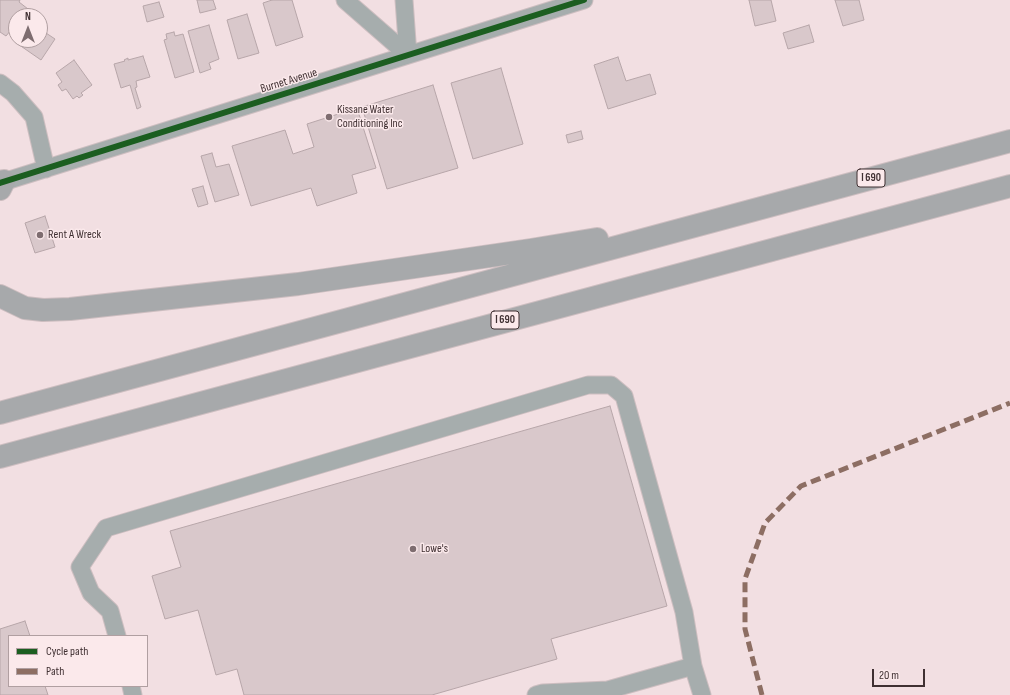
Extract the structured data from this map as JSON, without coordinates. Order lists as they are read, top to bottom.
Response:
{
  "streets": {
    "highway": ["I 690"],
    "street": ["Burnet Avenue"]
  },
  "places": ["Kissane Water Conditioning Inc", "Rent A Wreck", "Lowe's"],
  "legend": ["Cycle path", "Path"],
  "scale_bar": "20 m",
  "north": "top"
}
